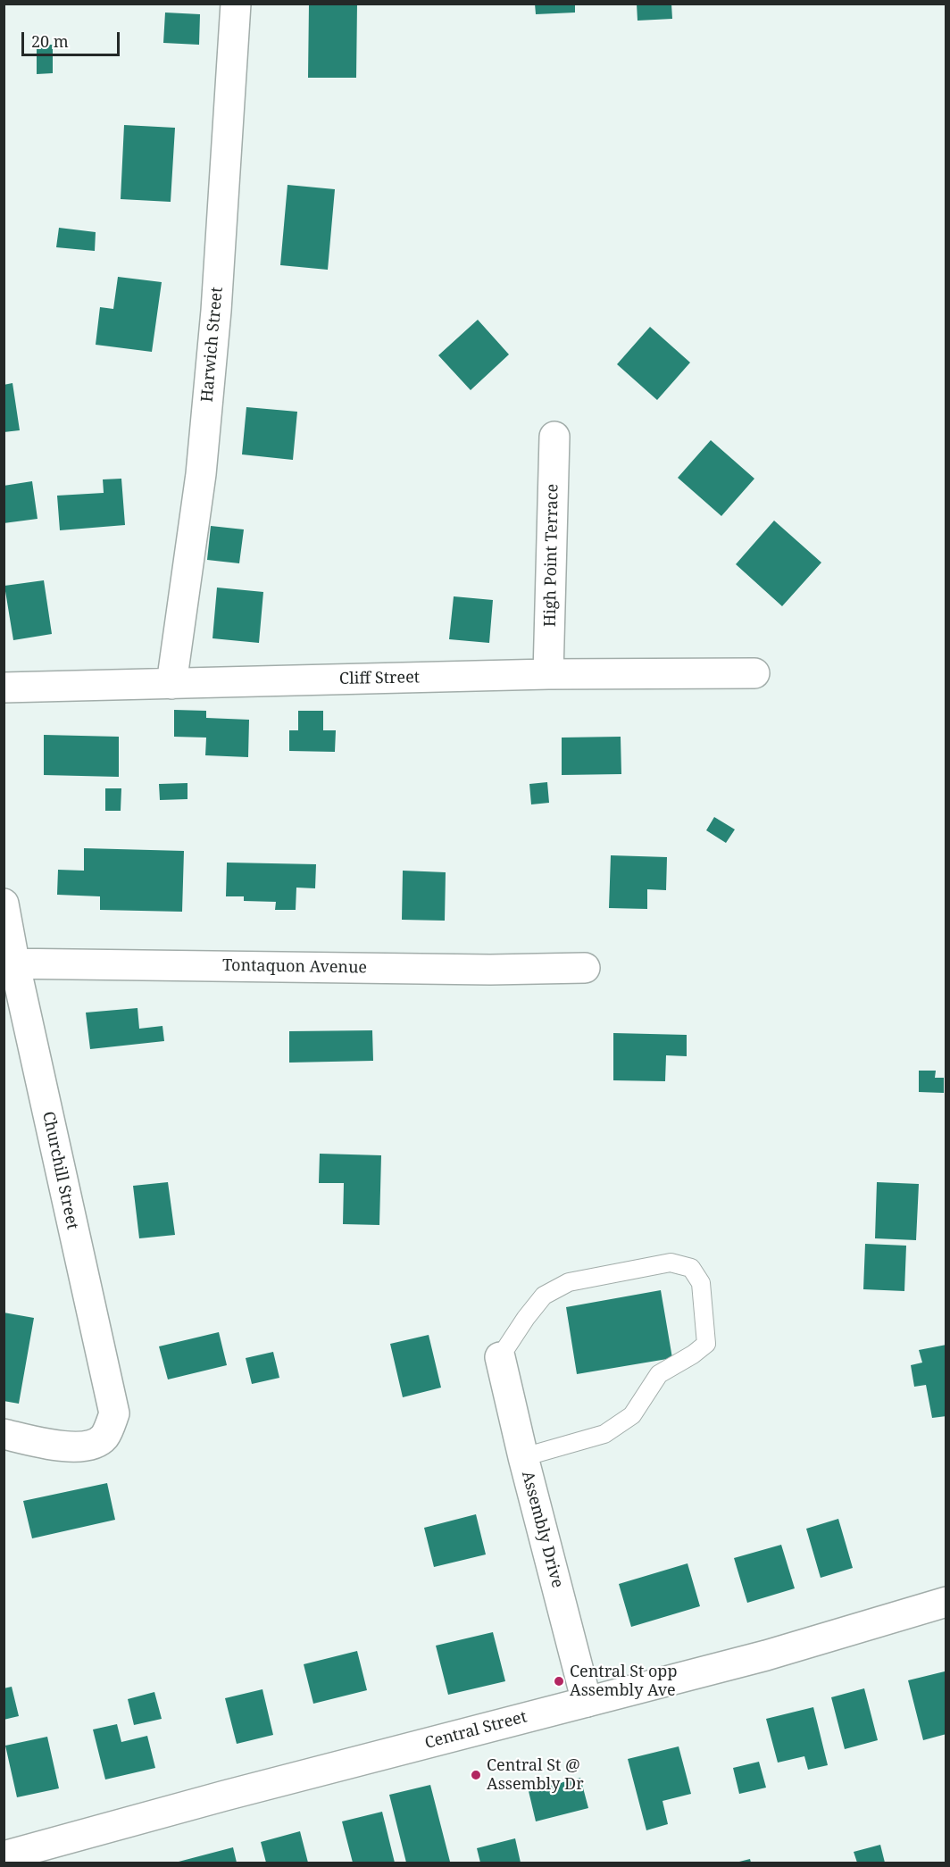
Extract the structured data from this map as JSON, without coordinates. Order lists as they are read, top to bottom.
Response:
{
  "streets": {
    "street": [
      "Harwich Street",
      "High Point Terrace",
      "Cliff Street",
      "Tontaquon Avenue",
      "Churchill Street",
      "Assembly Drive",
      "Central Street"
    ]
  },
  "crossings": [
    ["Harwich Street", "Cliff Street"],
    ["High Point Terrace", "Cliff Street"],
    ["Tontaquon Avenue", "Churchill Street"],
    ["Assembly Drive", "Central Street"]
  ],
  "places": ["Central St opp Assembly Ave", "Central St @ Assembly Dr"],
  "scale_bar": "20 m"
}
